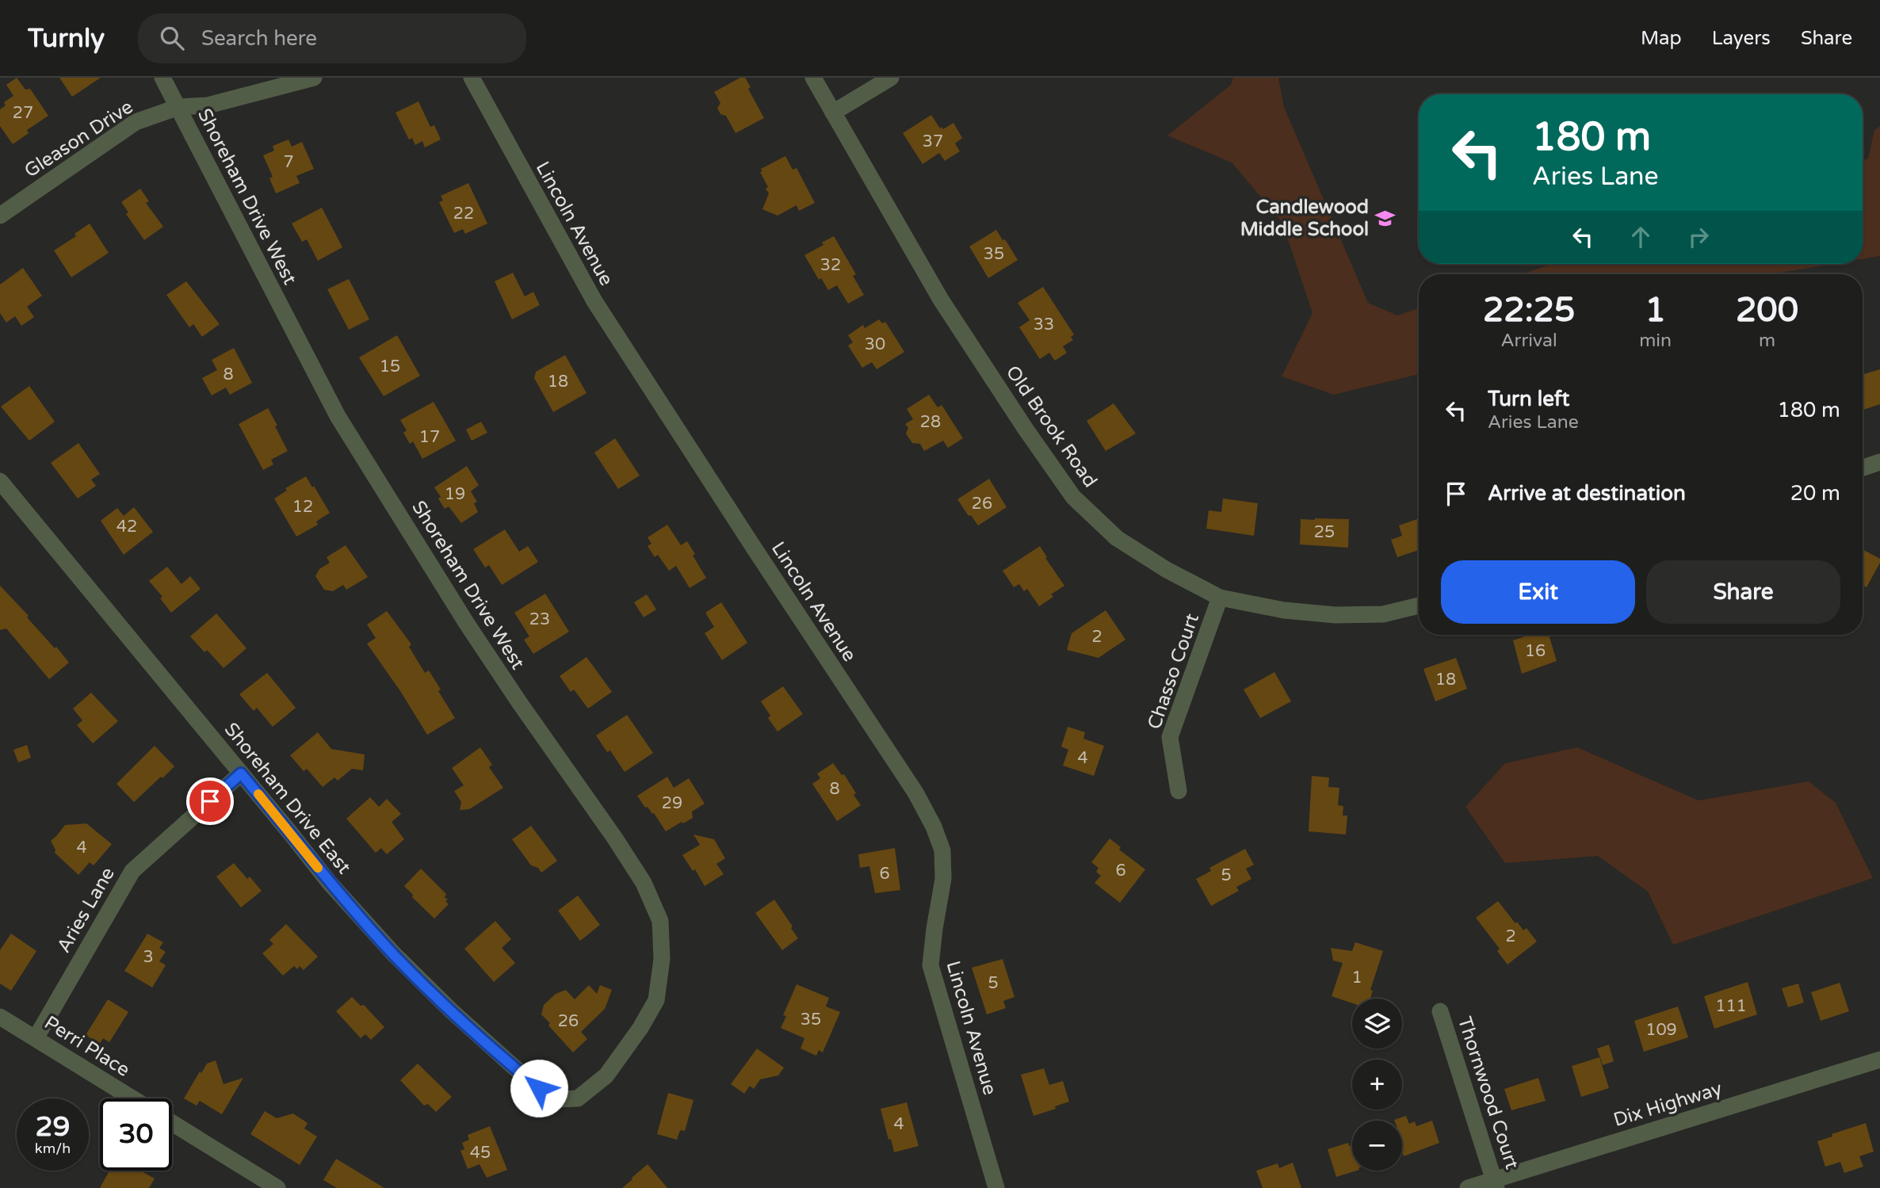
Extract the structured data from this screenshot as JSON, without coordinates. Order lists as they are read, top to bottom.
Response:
{
  "streets": {
    "street": [
      "Gleason Drive",
      "Shoreham Drive West",
      "Lincoln Avenue",
      "Old Brook Road",
      "Chasso Court",
      "Shoreham Drive East",
      "Aries Lane",
      "Perri Place",
      "Thornwood Court",
      "Dix Highway"
    ]
  },
  "crossings": [
    ["Gleason Drive", "Shoreham Drive West"],
    ["Shoreham Drive West", "Shoreham Drive East"],
    ["Old Brook Road", "Chasso Court"],
    ["Shoreham Drive East", "Aries Lane"],
    ["Aries Lane", "Perri Place"],
    ["Thornwood Court", "Dix Highway"]
  ],
  "places": {
    "school or university": ["Candlewood Middle School"]
  },
  "house_numbers": [
    "27",
    "37",
    "7",
    "22",
    "35",
    "32",
    "33",
    "30",
    "15",
    "8",
    "18",
    "28",
    "17",
    "19",
    "26",
    "12",
    "42",
    "25",
    "23",
    "2",
    "16",
    "18",
    "4",
    "8",
    "29",
    "4",
    "6",
    "6",
    "5",
    "2",
    "3",
    "1",
    "5",
    "111",
    "35",
    "26",
    "109",
    "4",
    "45"
  ],
  "page": {
    "header": "Turnly",
    "search": "Search here",
    "nav": ["Map", "Layers", "Share"],
    "turn": ["180 m", "Aries Lane"],
    "eta": [
      "22:25",
      "Arrival",
      "1",
      "min",
      "200",
      "m"
    ],
    "list": [
      {
        "name": "Turn left",
        "note": "Aries Lane",
        "value": "180 m"
      },
      {
        "name": "Arrive at destination",
        "value": "20 m"
      }
    ],
    "buttons": ["Exit", "Share"],
    "map_buttons": ["+", "−"],
    "speed": "29 km/h",
    "limit": "30"
  }
}
